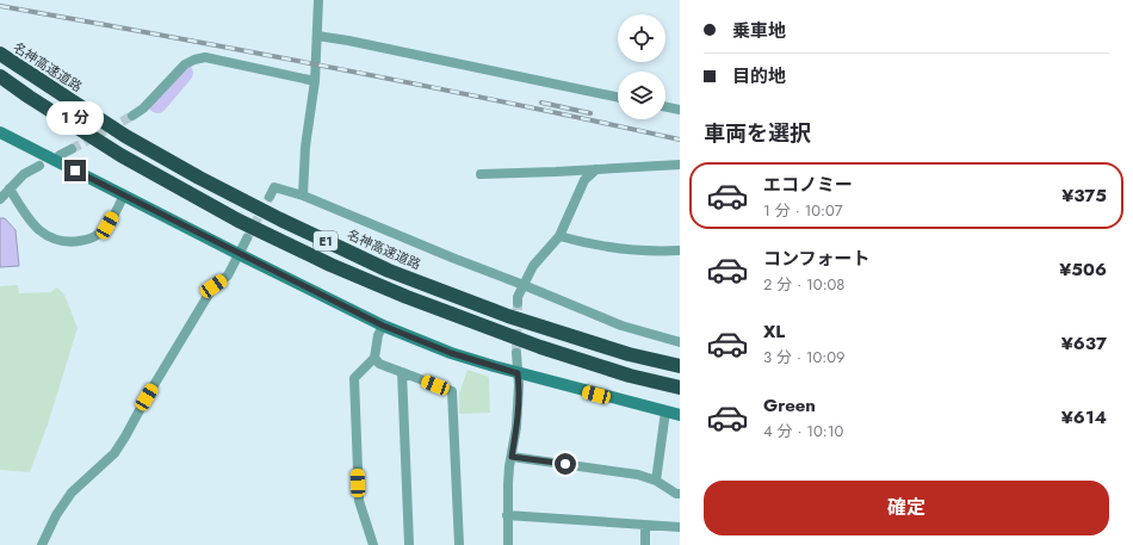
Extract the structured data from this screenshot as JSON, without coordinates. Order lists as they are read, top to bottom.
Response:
{
  "streets": {
    "highway": ["名神高速道路", "E1"]
  },
  "page": {
    "banner": ["乗車地", "目的地"],
    "bubble": "1 分",
    "heading": "車両を選択",
    "list": [
      {
        "name": "エコノミー",
        "note": "1 分 · 10:07",
        "value": "¥375"
      },
      {
        "name": "コンフォート",
        "note": "2 分 · 10:08",
        "value": "¥506"
      },
      {
        "name": "XL",
        "note": "3 分 · 10:09",
        "value": "¥637"
      },
      {
        "name": "Green",
        "note": "4 分 · 10:10",
        "value": "¥614"
      }
    ],
    "buttons": "確定"
  }
}
